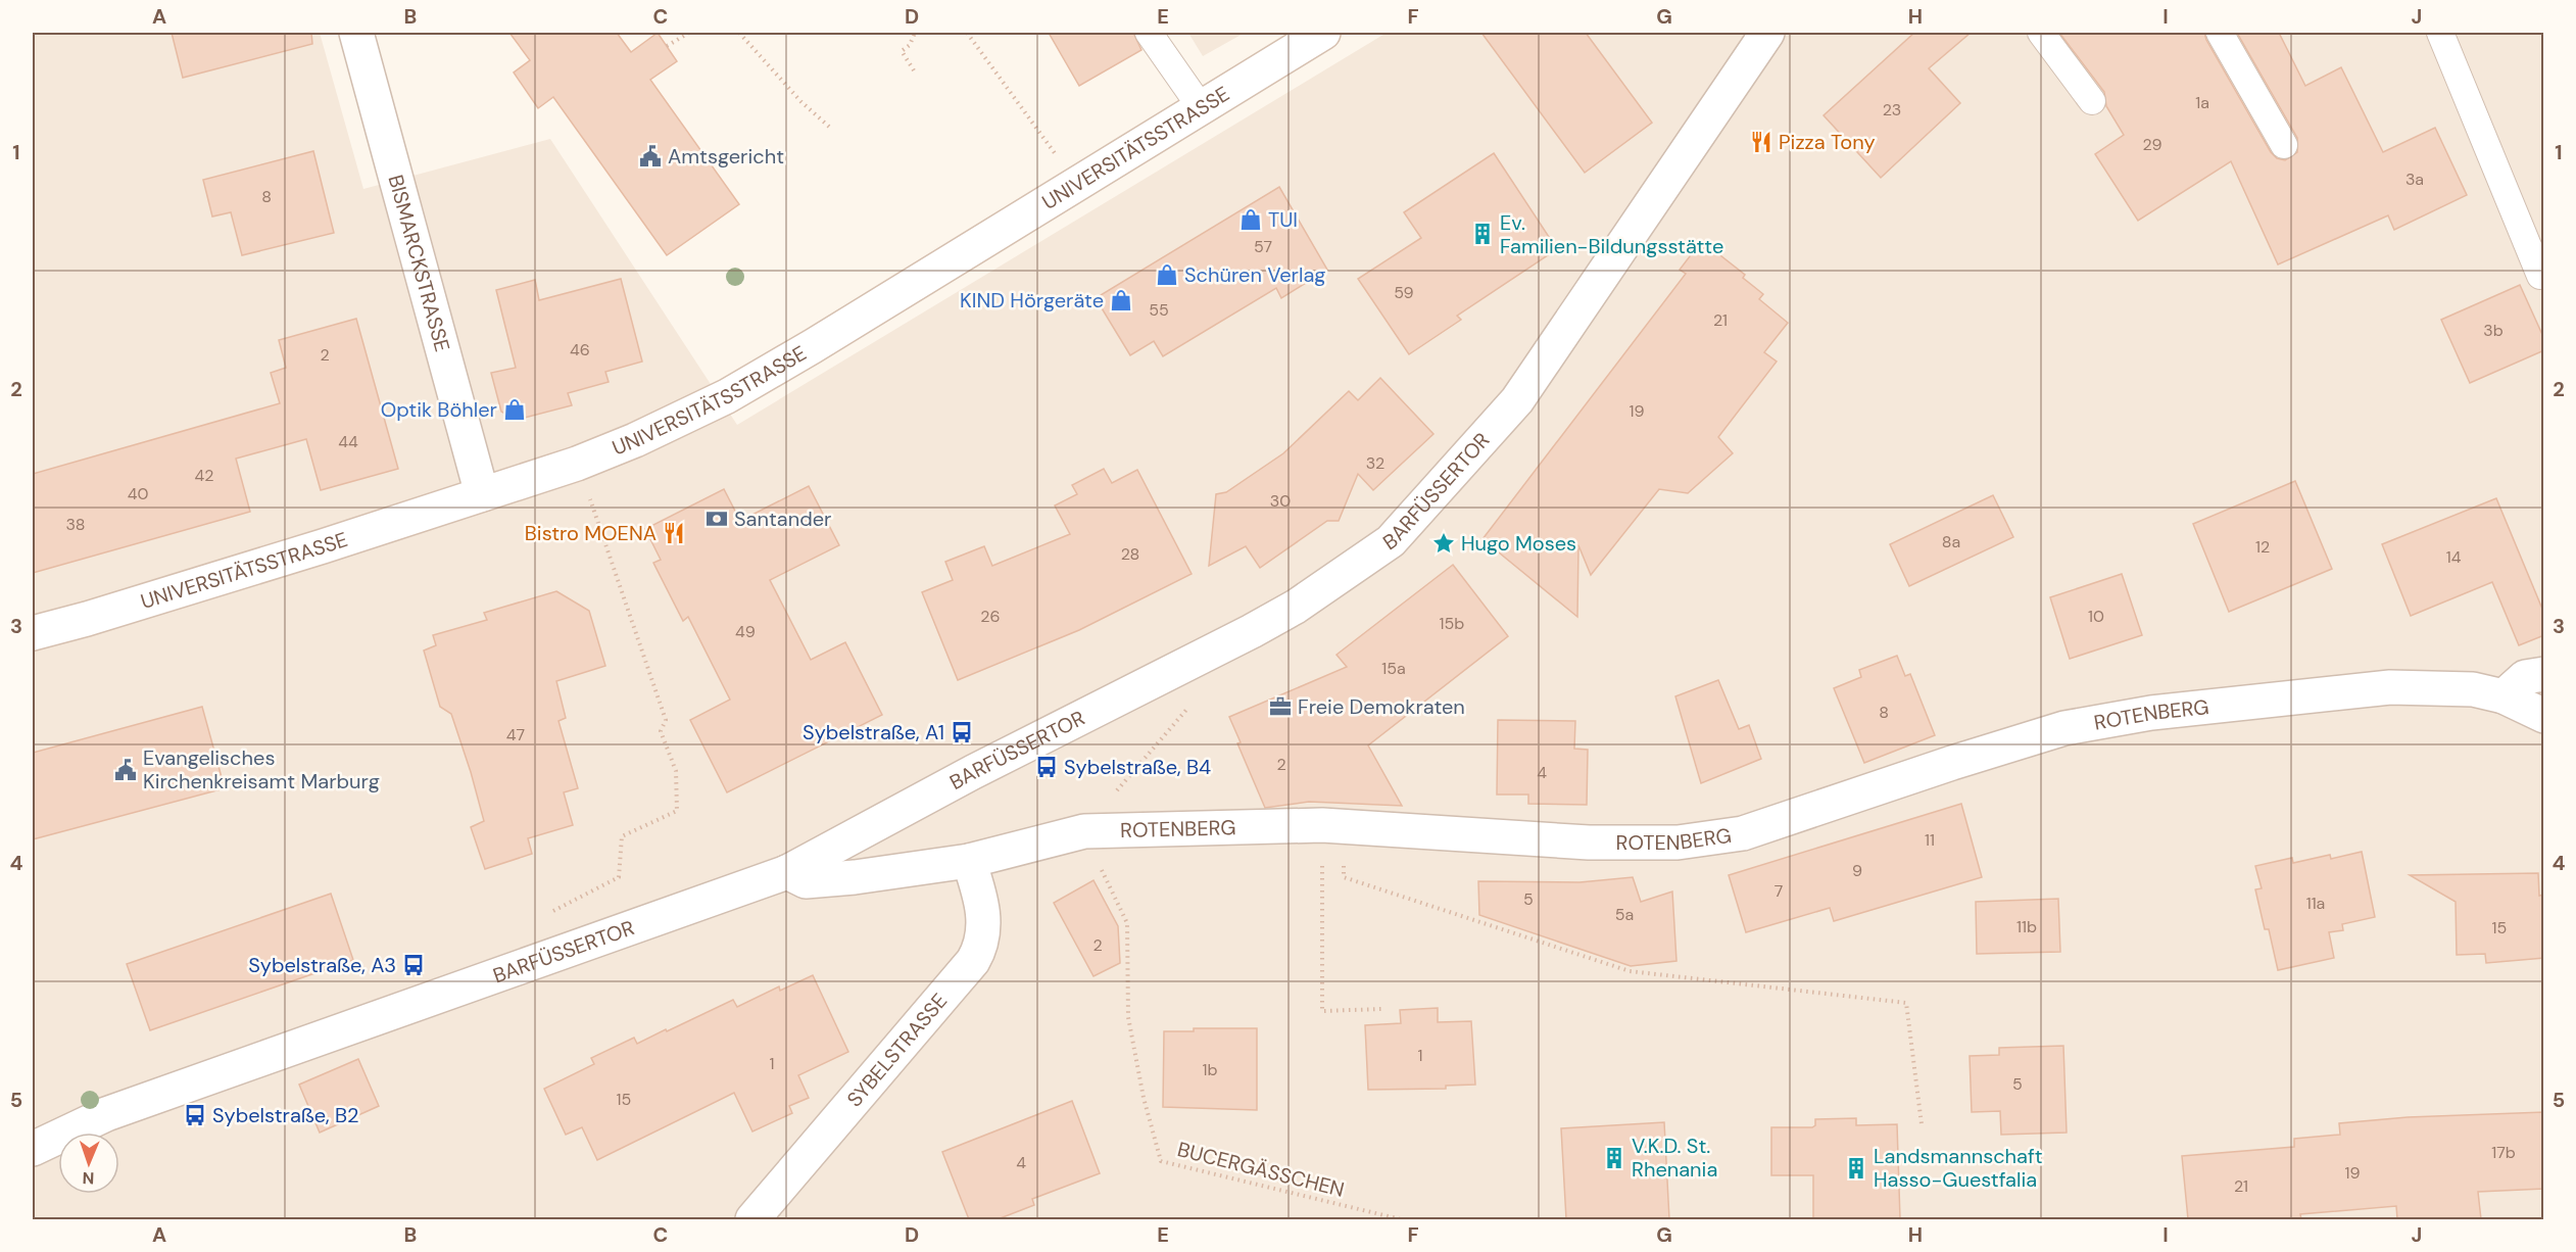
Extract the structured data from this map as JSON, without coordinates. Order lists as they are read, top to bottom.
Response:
{
  "streets": {
    "street": [
      "UNIVERSITÄTSSTRASSE",
      "BISMARCKSTRASSE",
      "BARFÜSSERTOR",
      "ROTENBERG",
      "SYBELSTRASSE"
    ],
    "path": ["BUCERGÄSSCHEN"]
  },
  "crossings": [
    ["UNIVERSITÄTSSTRASSE", "BISMARCKSTRASSE"],
    ["BARFÜSSERTOR", "ROTENBERG"],
    ["ROTENBERG", "SYBELSTRASSE"],
    ["ROTENBERG", "BUCERGÄSSCHEN"]
  ],
  "places": {
    "restaurant": ["Pizza Tony", "Bistro MOENA"],
    "public building": ["Amtsgericht", "Evangelisches Kirchenkreisamt Marburg"],
    "shop": [
      "TUI",
      "Schüren Verlag",
      "KIND Hörgeräte",
      "Optik Böhler"
    ],
    "building": ["Ev. Familien-Bildungsstätte", "V.K.D. St. Rhenania", "Landsmannschaft Hasso-Guestfalia"],
    "bank": ["Santander"],
    "place": ["Hugo Moses"],
    "office": ["Freie Demokraten"],
    "bus stop": [
      "Sybelstraße, A1",
      "Sybelstraße, B4",
      "Sybelstraße, A3",
      "Sybelstraße, B2"
    ]
  },
  "house_numbers": [
    "1a",
    "23",
    "29",
    "3a",
    "8",
    "57",
    "59",
    "55",
    "21",
    "3b",
    "46",
    "2",
    "19",
    "44",
    "32",
    "42",
    "40",
    "30",
    "38",
    "8a",
    "12",
    "28",
    "14",
    "26",
    "10",
    "15b",
    "49",
    "15a",
    "8",
    "47",
    "2",
    "4",
    "11",
    "9",
    "7",
    "5",
    "11a",
    "5a",
    "11b",
    "15",
    "2",
    "1",
    "1",
    "1b",
    "5",
    "15",
    "17b",
    "4",
    "19",
    "21"
  ],
  "north": "bottom",
  "grid": {
    "columns": [
      "A",
      "B",
      "C",
      "D",
      "E",
      "F",
      "G",
      "H",
      "I",
      "J"
    ],
    "rows": [
      "1",
      "2",
      "3",
      "4",
      "5"
    ]
  }
}
